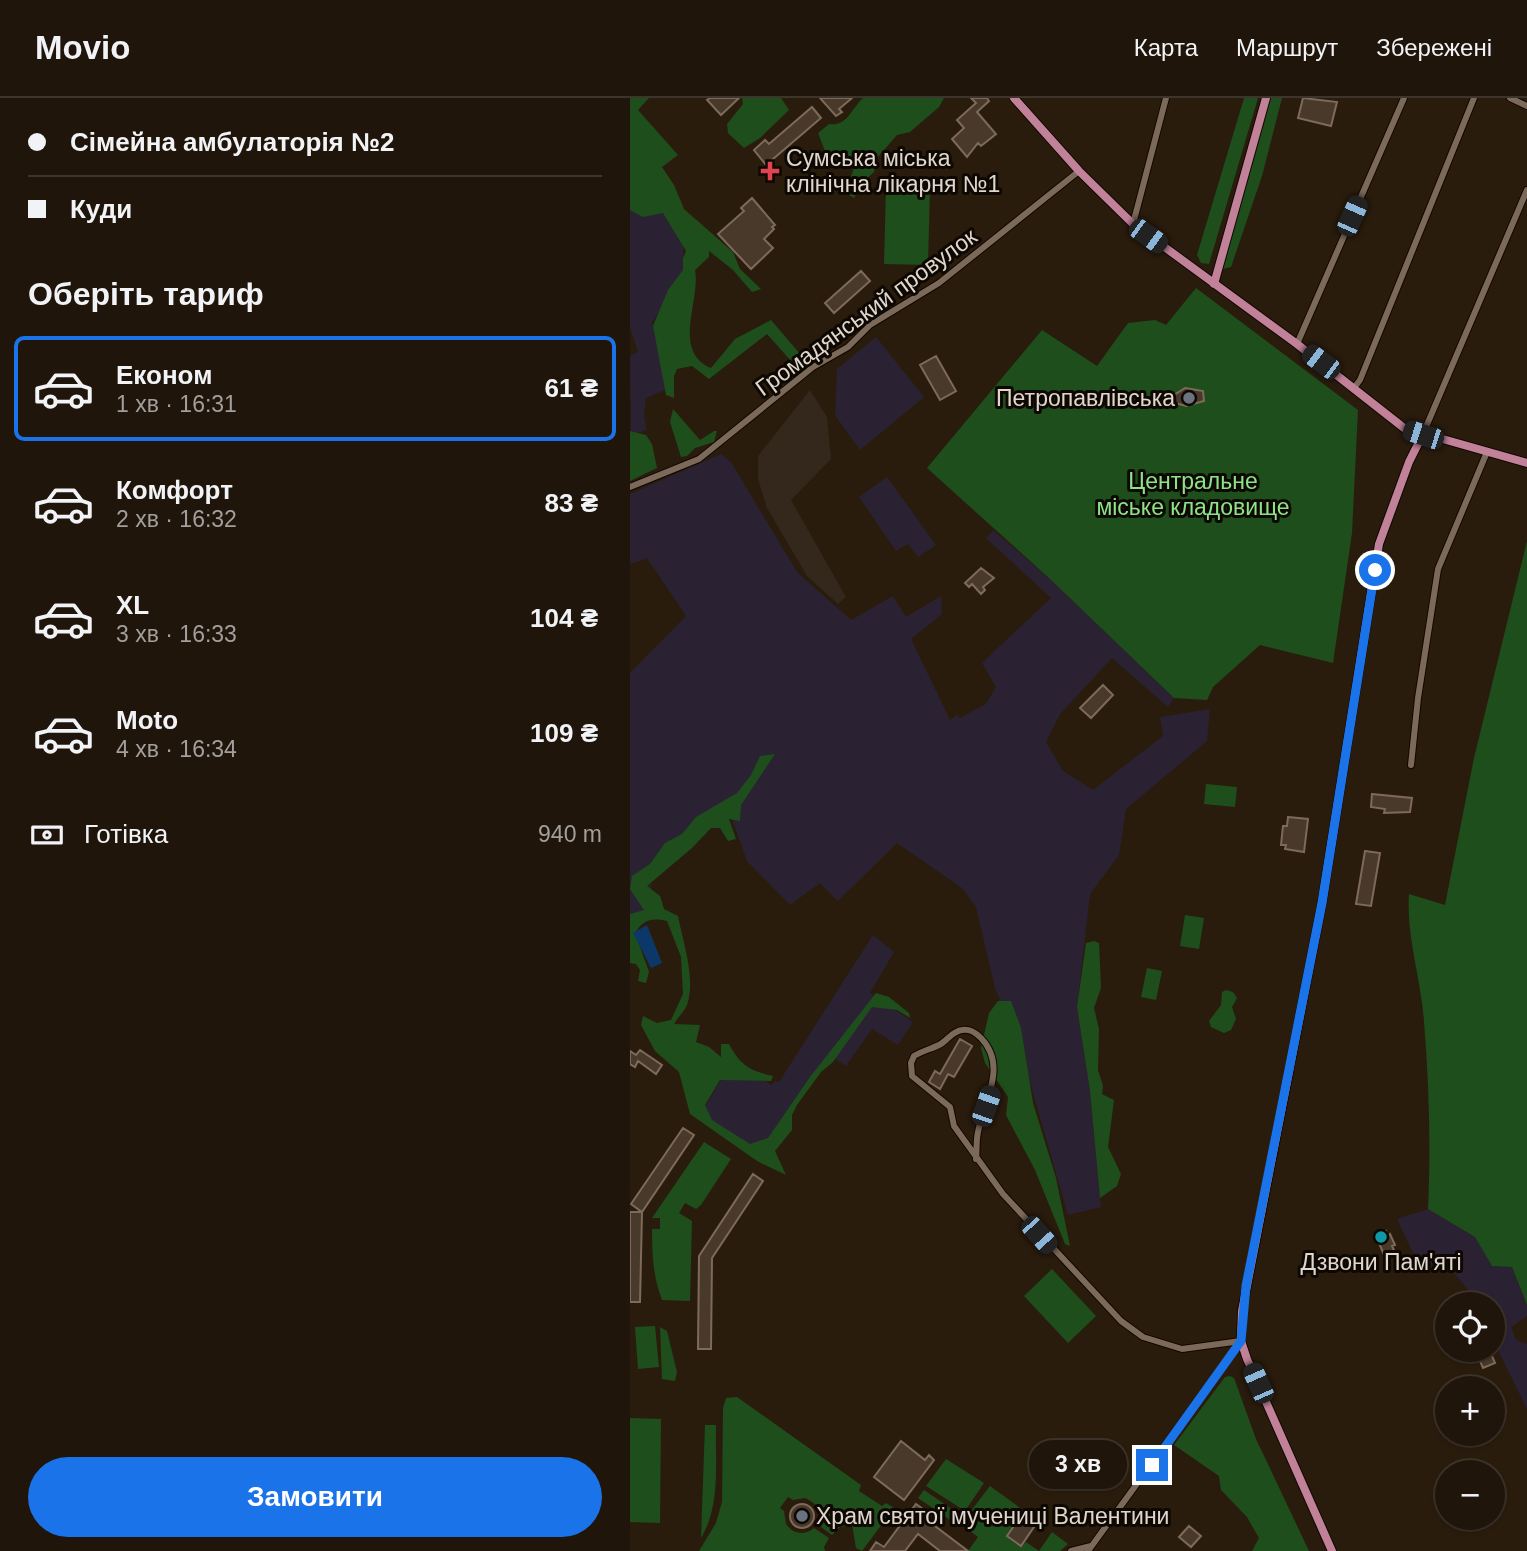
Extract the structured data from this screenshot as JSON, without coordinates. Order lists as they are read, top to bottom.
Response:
{
  "streets": {
    "street": ["Громадянський провулок"]
  },
  "parks": ["Центральне міське кладовище"],
  "places": {
    "health": ["Сумська міська клінічна лікарня №1"],
    "other": ["Петропавлівська", "Дзвони Пам'яті", "Храм святої мучениці Валентини"]
  },
  "page": {
    "header": "Movio",
    "nav": ["Карта", "Маршрут", "Збережені"],
    "banner": ["Сімейна амбулаторія №2", "Куди"],
    "heading": "Оберіть тариф",
    "list": [
      {
        "name": "Економ",
        "note": "1 хв · 16:31",
        "value": "61 ₴"
      },
      {
        "name": "Комфорт",
        "note": "2 хв · 16:32",
        "value": "83 ₴"
      },
      {
        "name": "XL",
        "note": "3 хв · 16:33",
        "value": "104 ₴"
      },
      {
        "name": "Moto",
        "note": "4 хв · 16:34",
        "value": "109 ₴"
      }
    ],
    "pay": ["Готівка", "940 m"],
    "map_buttons": ["+", "−"],
    "bubble": "3 хв",
    "buttons": "Замовити"
  }
}
